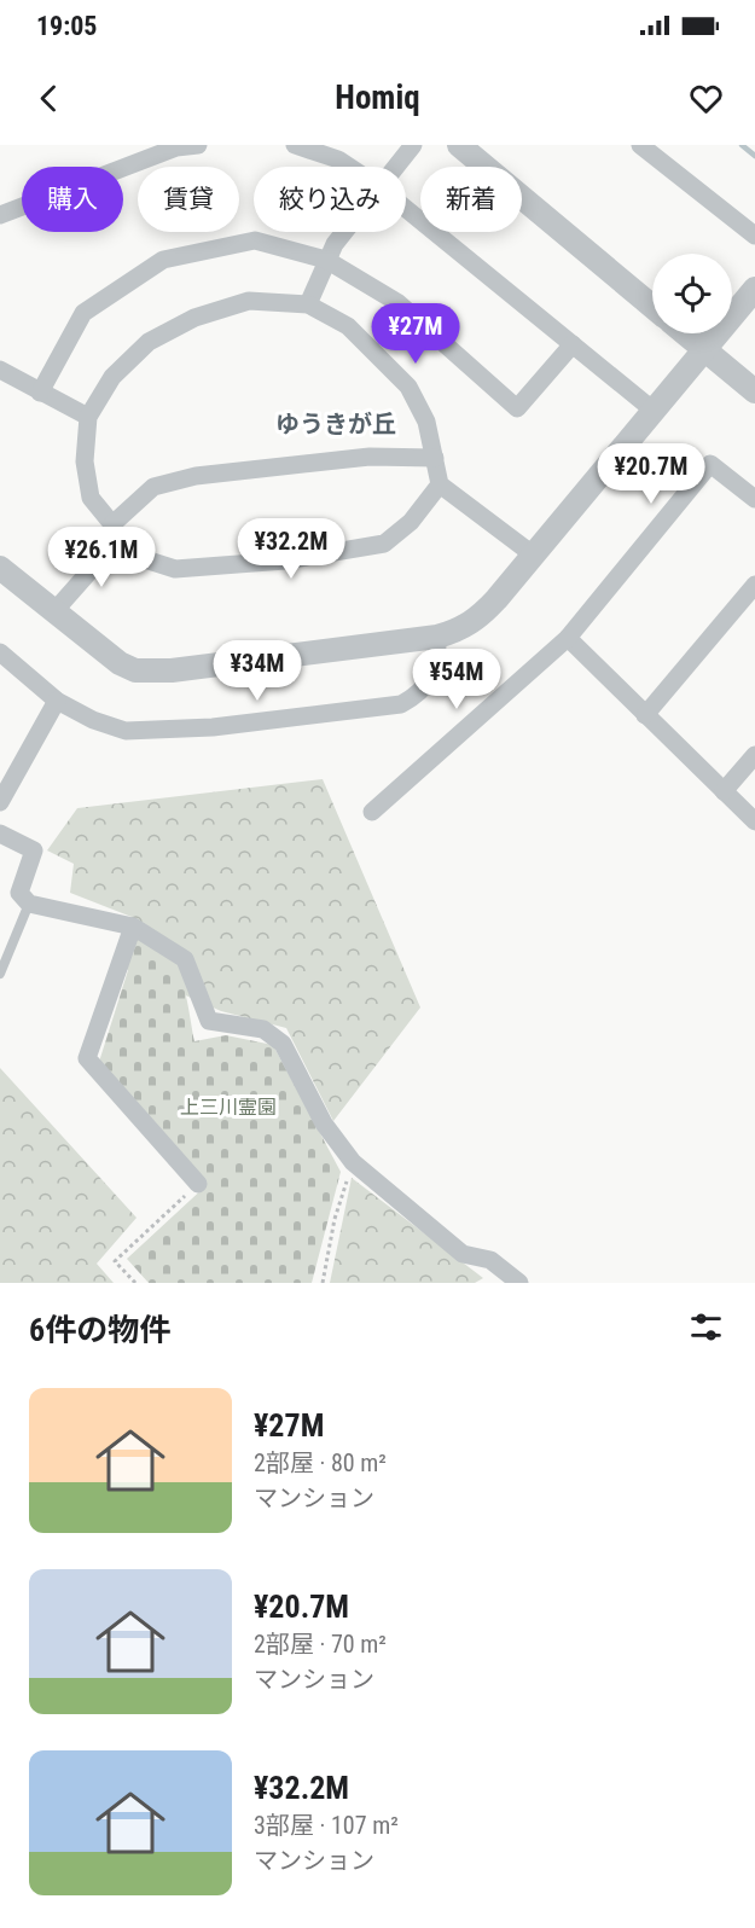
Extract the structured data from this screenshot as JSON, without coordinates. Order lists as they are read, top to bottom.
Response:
{
  "districts": ["ゆうきが丘"],
  "parks": ["上三川霊園"],
  "page": {
    "status": "19:05",
    "header": "Homiq",
    "chip": [
      "購入",
      "賃貸",
      "絞り込み",
      "新着"
    ],
    "price": [
      "¥27M",
      "¥20.7M",
      "¥32.2M",
      "¥26.1M",
      "¥34M",
      "¥54M"
    ],
    "heading": "6件の物件",
    "list": [
      {
        "name": "¥27M",
        "note": "2部屋 · 80 m² · マンション"
      },
      {
        "name": "¥20.7M",
        "note": "2部屋 · 70 m² · マンション"
      },
      {
        "name": "¥32.2M",
        "note": "3部屋 · 107 m² · マンション"
      }
    ]
  }
}
